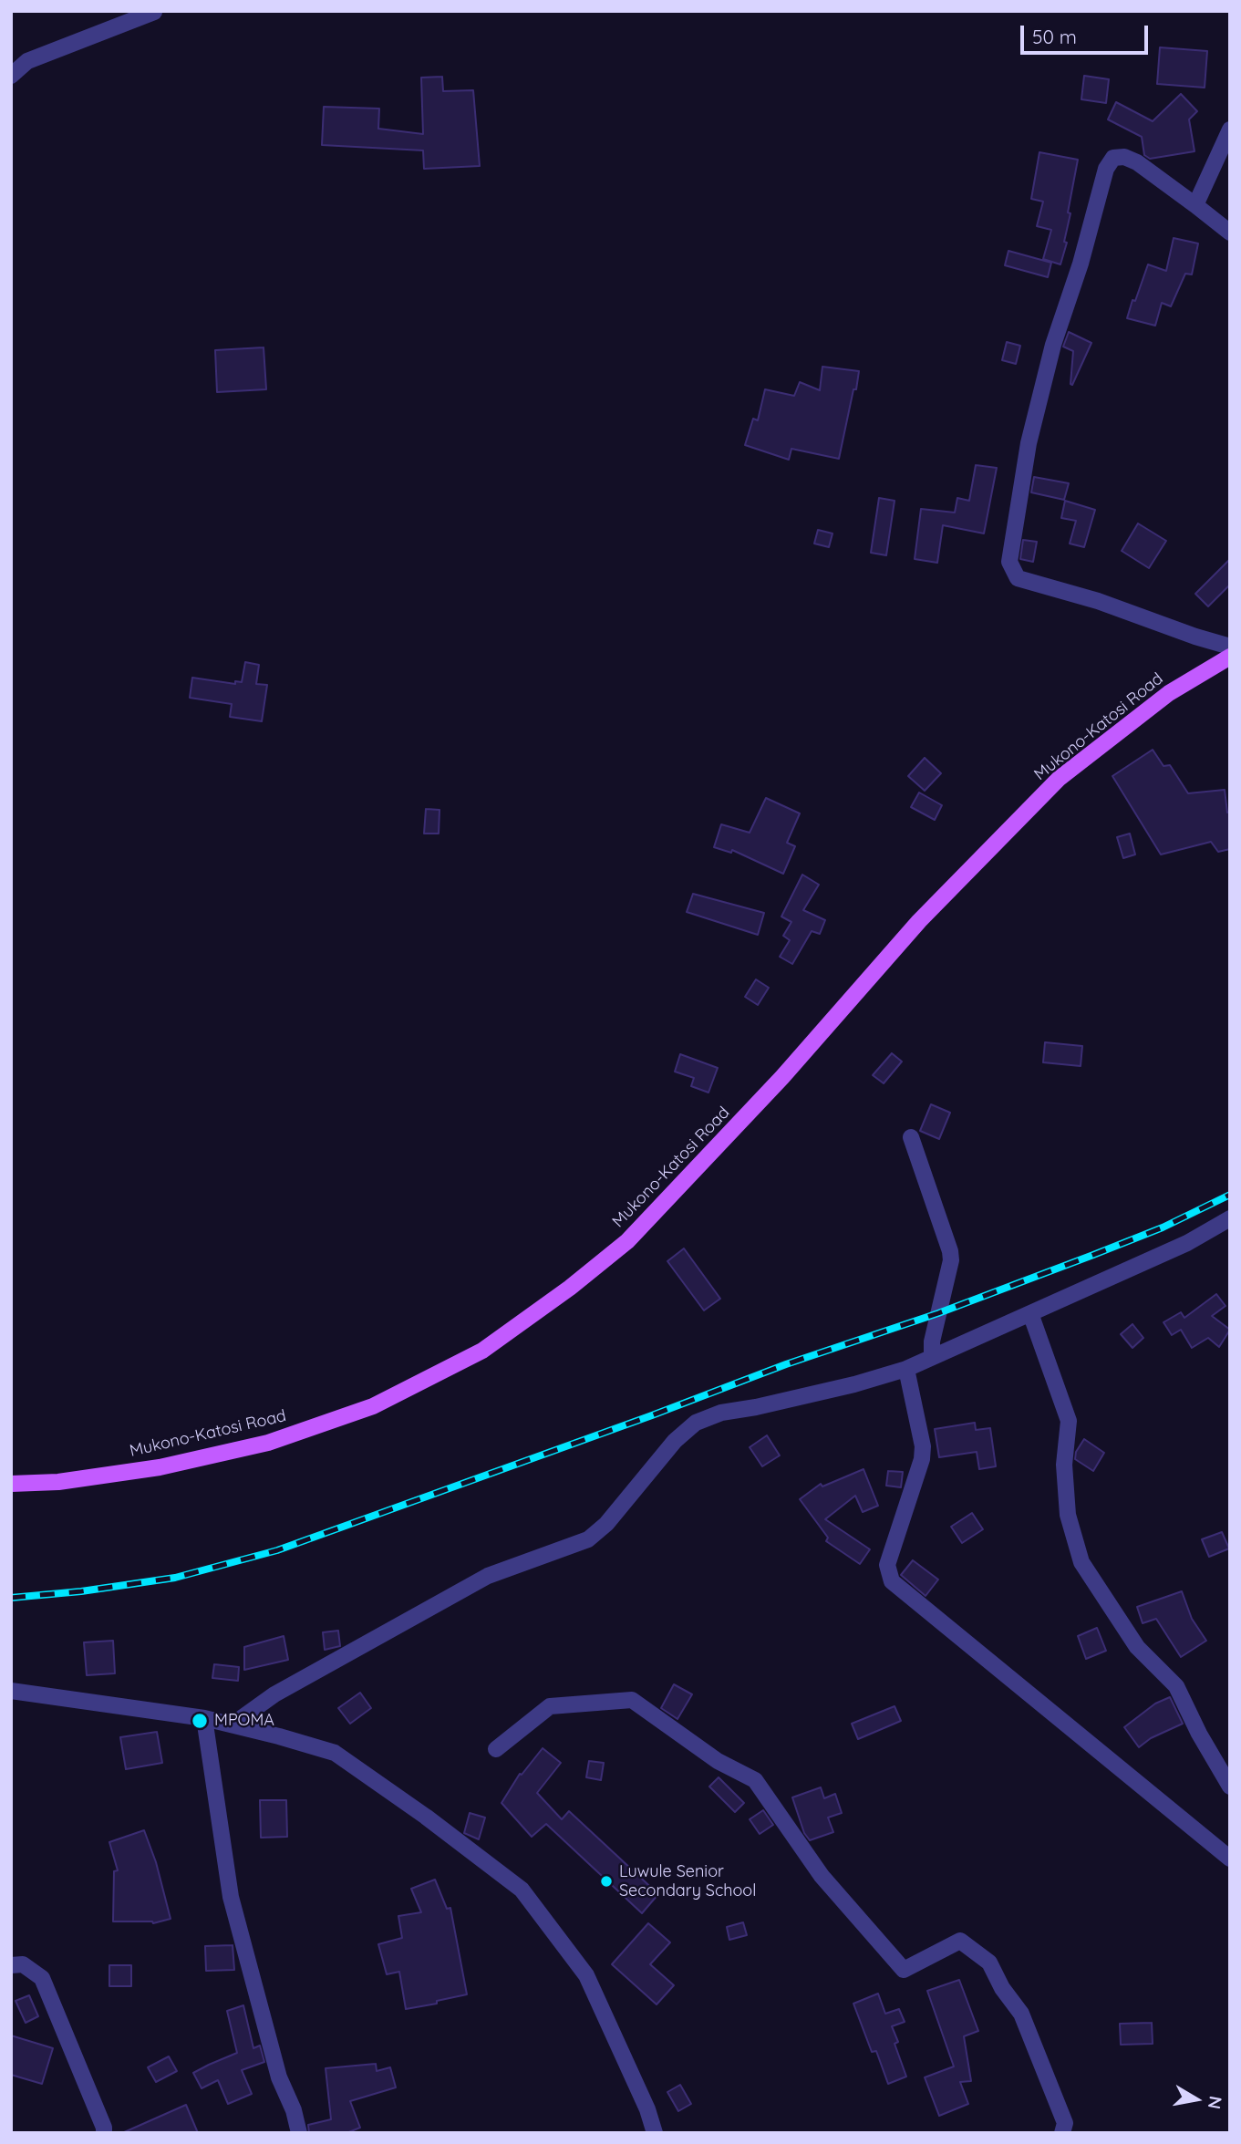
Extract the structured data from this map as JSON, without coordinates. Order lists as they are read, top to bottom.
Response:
{
  "streets": {
    "main road": ["Mukono-Katosi Road"]
  },
  "places": ["MPOMA", "Luwule Senior Secondary School"],
  "scale_bar": "50 m",
  "north": "right"
}
